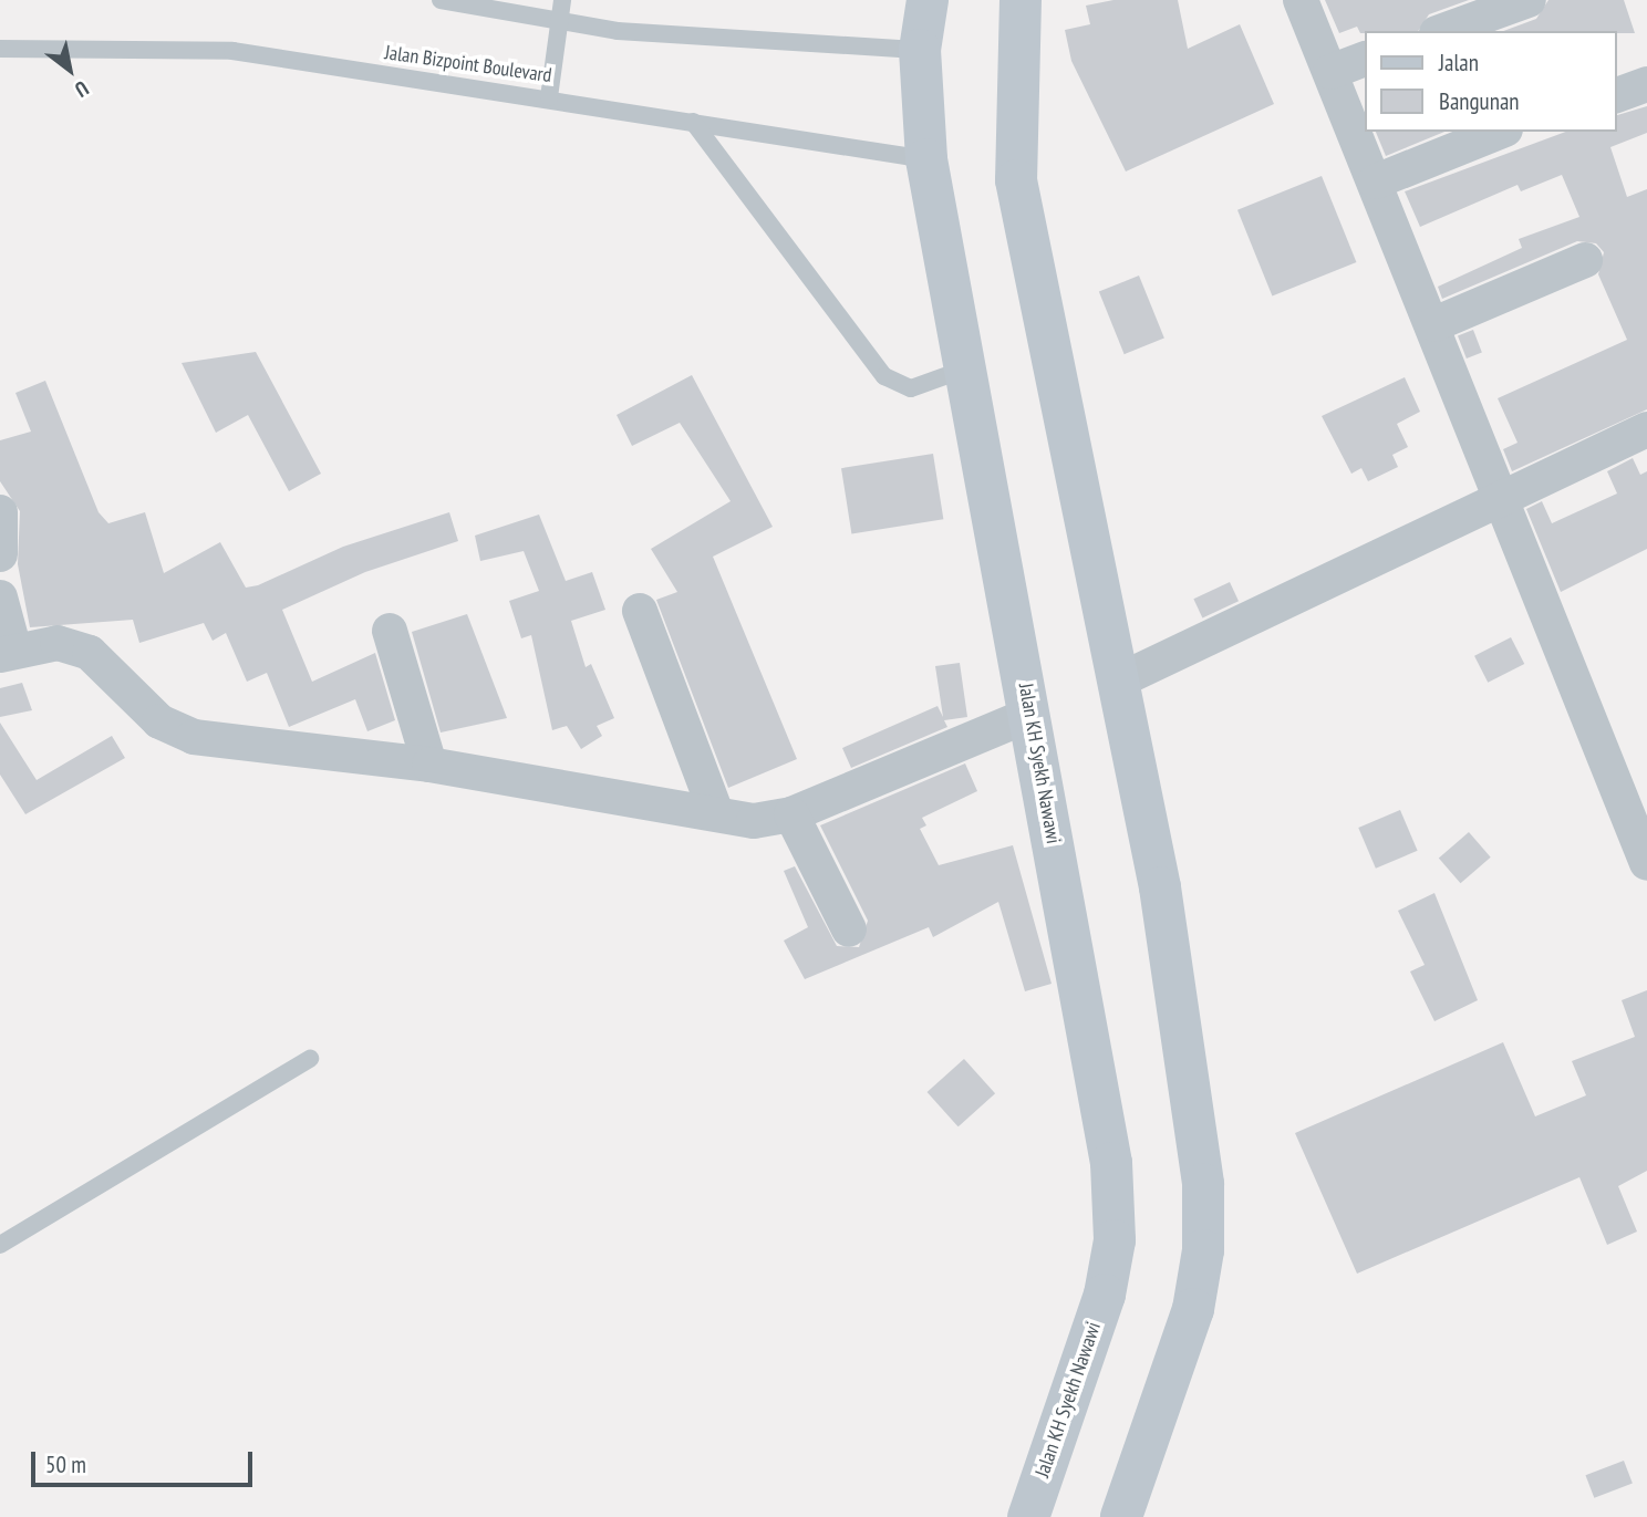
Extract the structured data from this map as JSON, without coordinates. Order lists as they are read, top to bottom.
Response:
{
  "streets": {
    "main road": ["Jalan KH Syekh Nawawi"],
    "lane": ["Jalan Bizpoint Boulevard"]
  },
  "crossings": [
    ["Jalan Bizpoint Boulevard", "Jalan KH Syekh Nawawi"]
  ],
  "legend": ["Jalan", "Bangunan"],
  "scale_bar": "50 m",
  "north": "bottom right"
}
